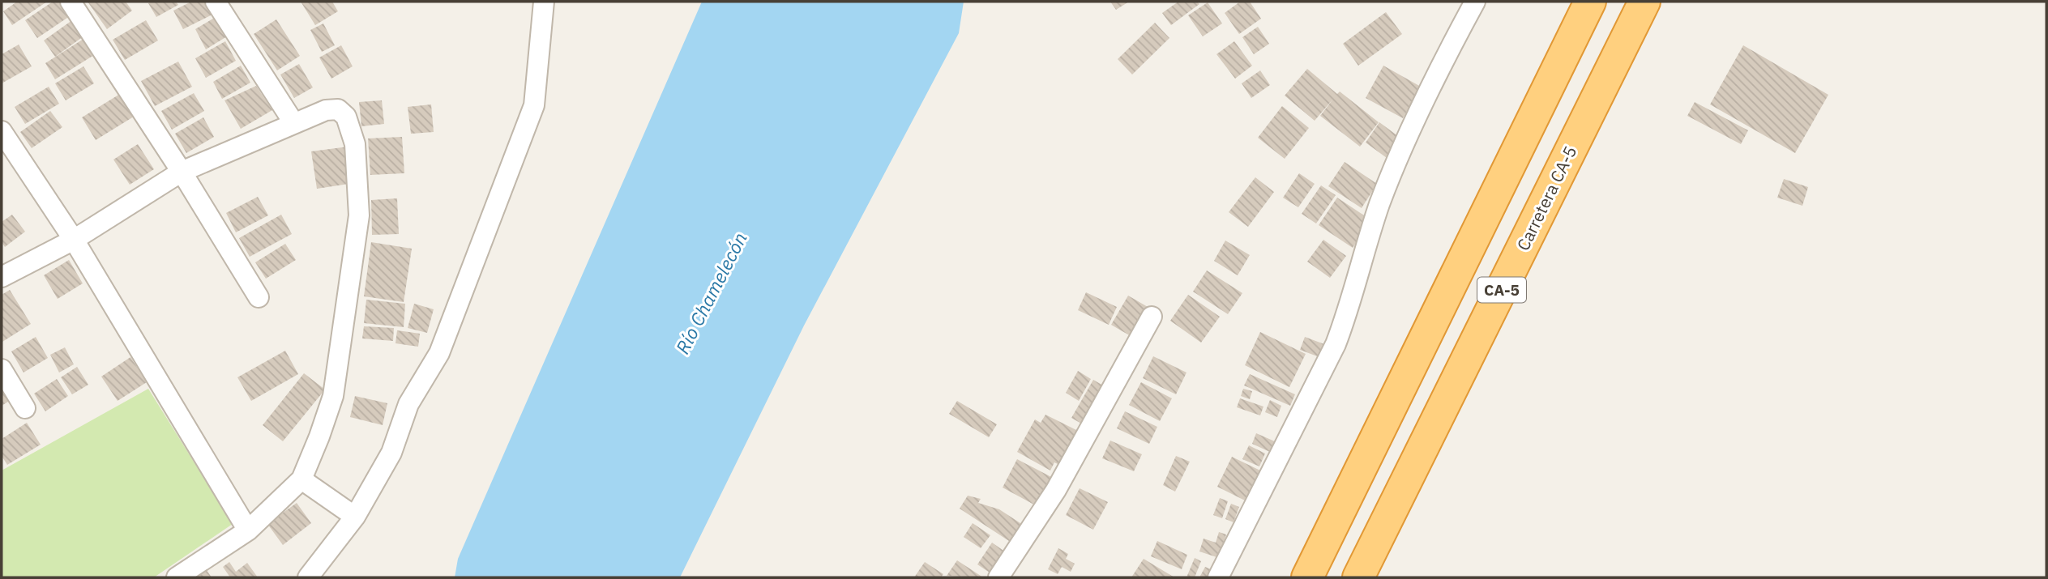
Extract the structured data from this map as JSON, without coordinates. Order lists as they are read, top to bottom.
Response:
{
  "streets": {
    "highway": ["Carretera CA-5", "CA-5"]
  },
  "water": ["Río Chamelecón"]
}
